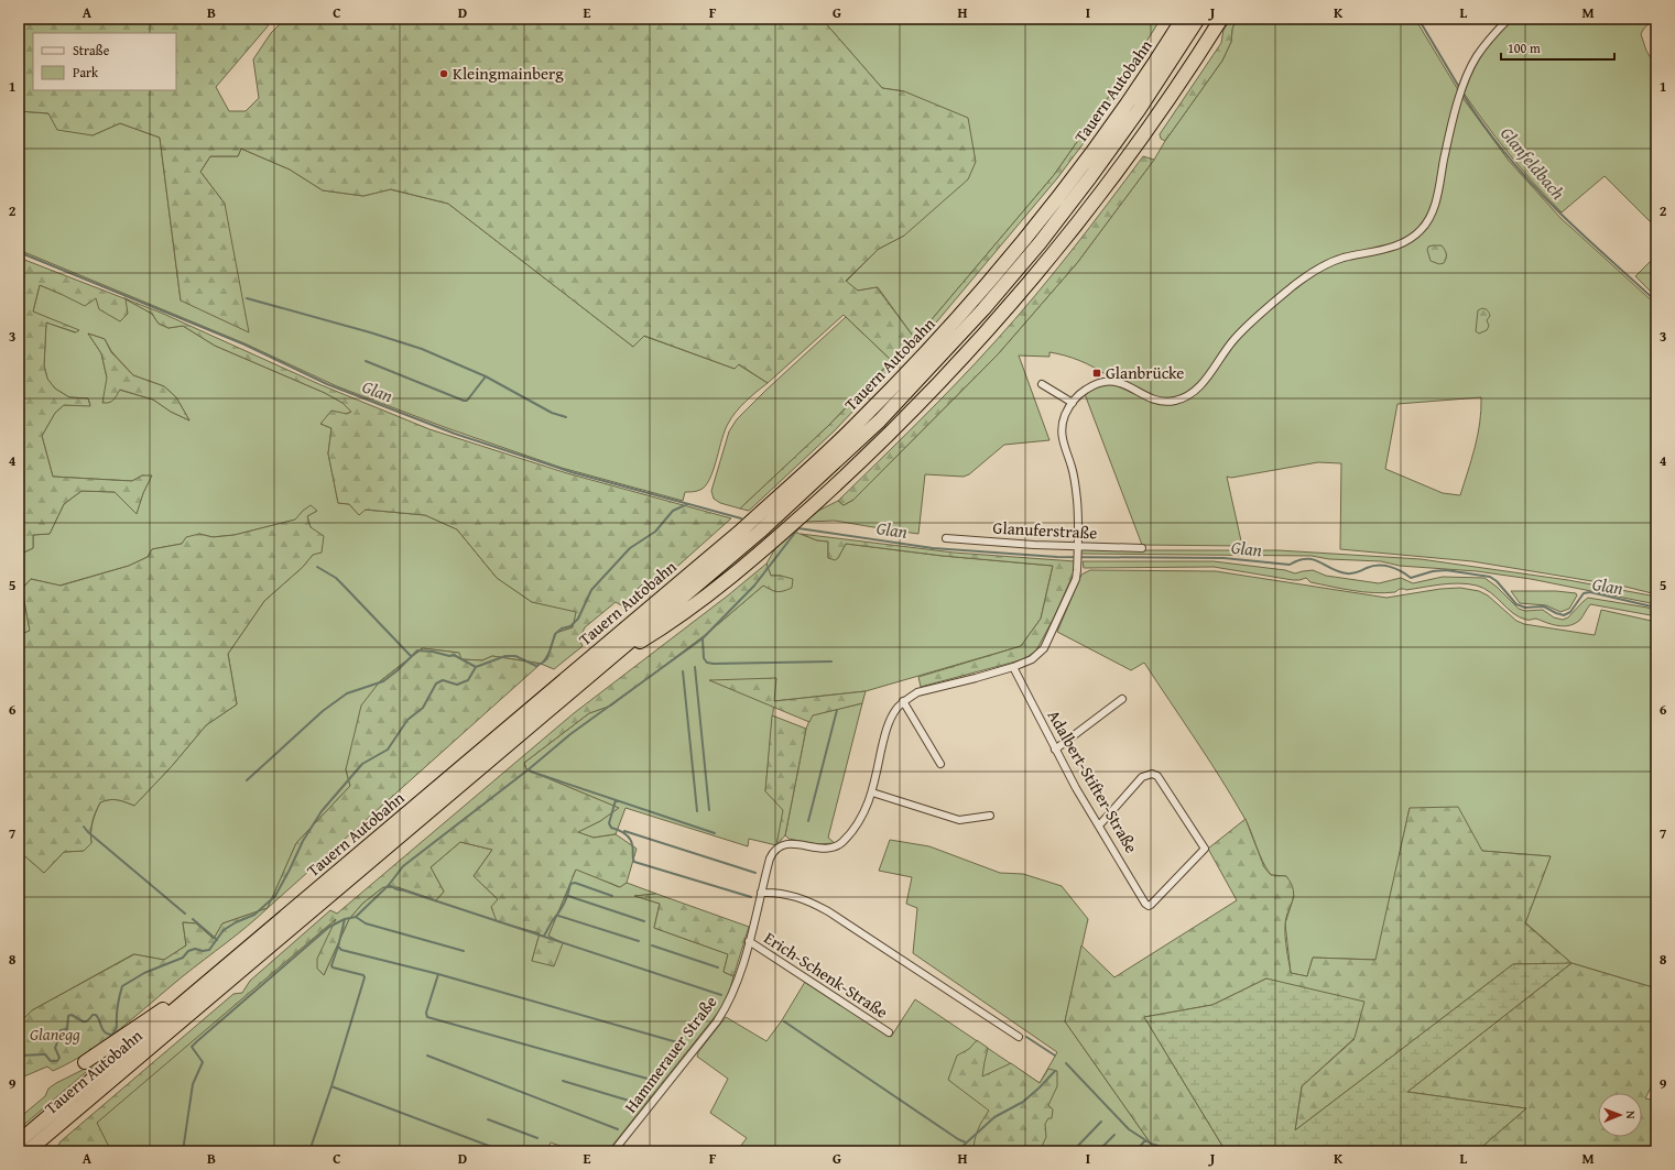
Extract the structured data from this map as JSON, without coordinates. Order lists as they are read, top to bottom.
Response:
{
  "streets": {
    "highway": ["Tauern Autobahn"],
    "street": [
      "Glanuferstraße",
      "Adalbert-Stifter-Straße",
      "Erich-Schenk-Straße",
      "Hammerauer Straße"
    ]
  },
  "crossings": [
    ["Glanuferstraße", "Hammerauer Straße"],
    ["Adalbert-Stifter-Straße", "Hammerauer Straße"],
    ["Erich-Schenk-Straße", "Hammerauer Straße"]
  ],
  "water": ["Glanfeldbach", "Glan"],
  "parks": ["Glanegg"],
  "places": {
    "other": ["Kleingmainberg"],
    "transit": ["Glanbrücke"]
  },
  "legend": ["Straße", "Park"],
  "scale_bar": "100 m",
  "north": "right",
  "grid": {
    "columns": [
      "A",
      "B",
      "C",
      "D",
      "E",
      "F",
      "G",
      "H",
      "I",
      "J",
      "K",
      "L",
      "M"
    ],
    "rows": [
      "1",
      "2",
      "3",
      "4",
      "5",
      "6",
      "7",
      "8",
      "9"
    ]
  }
}
